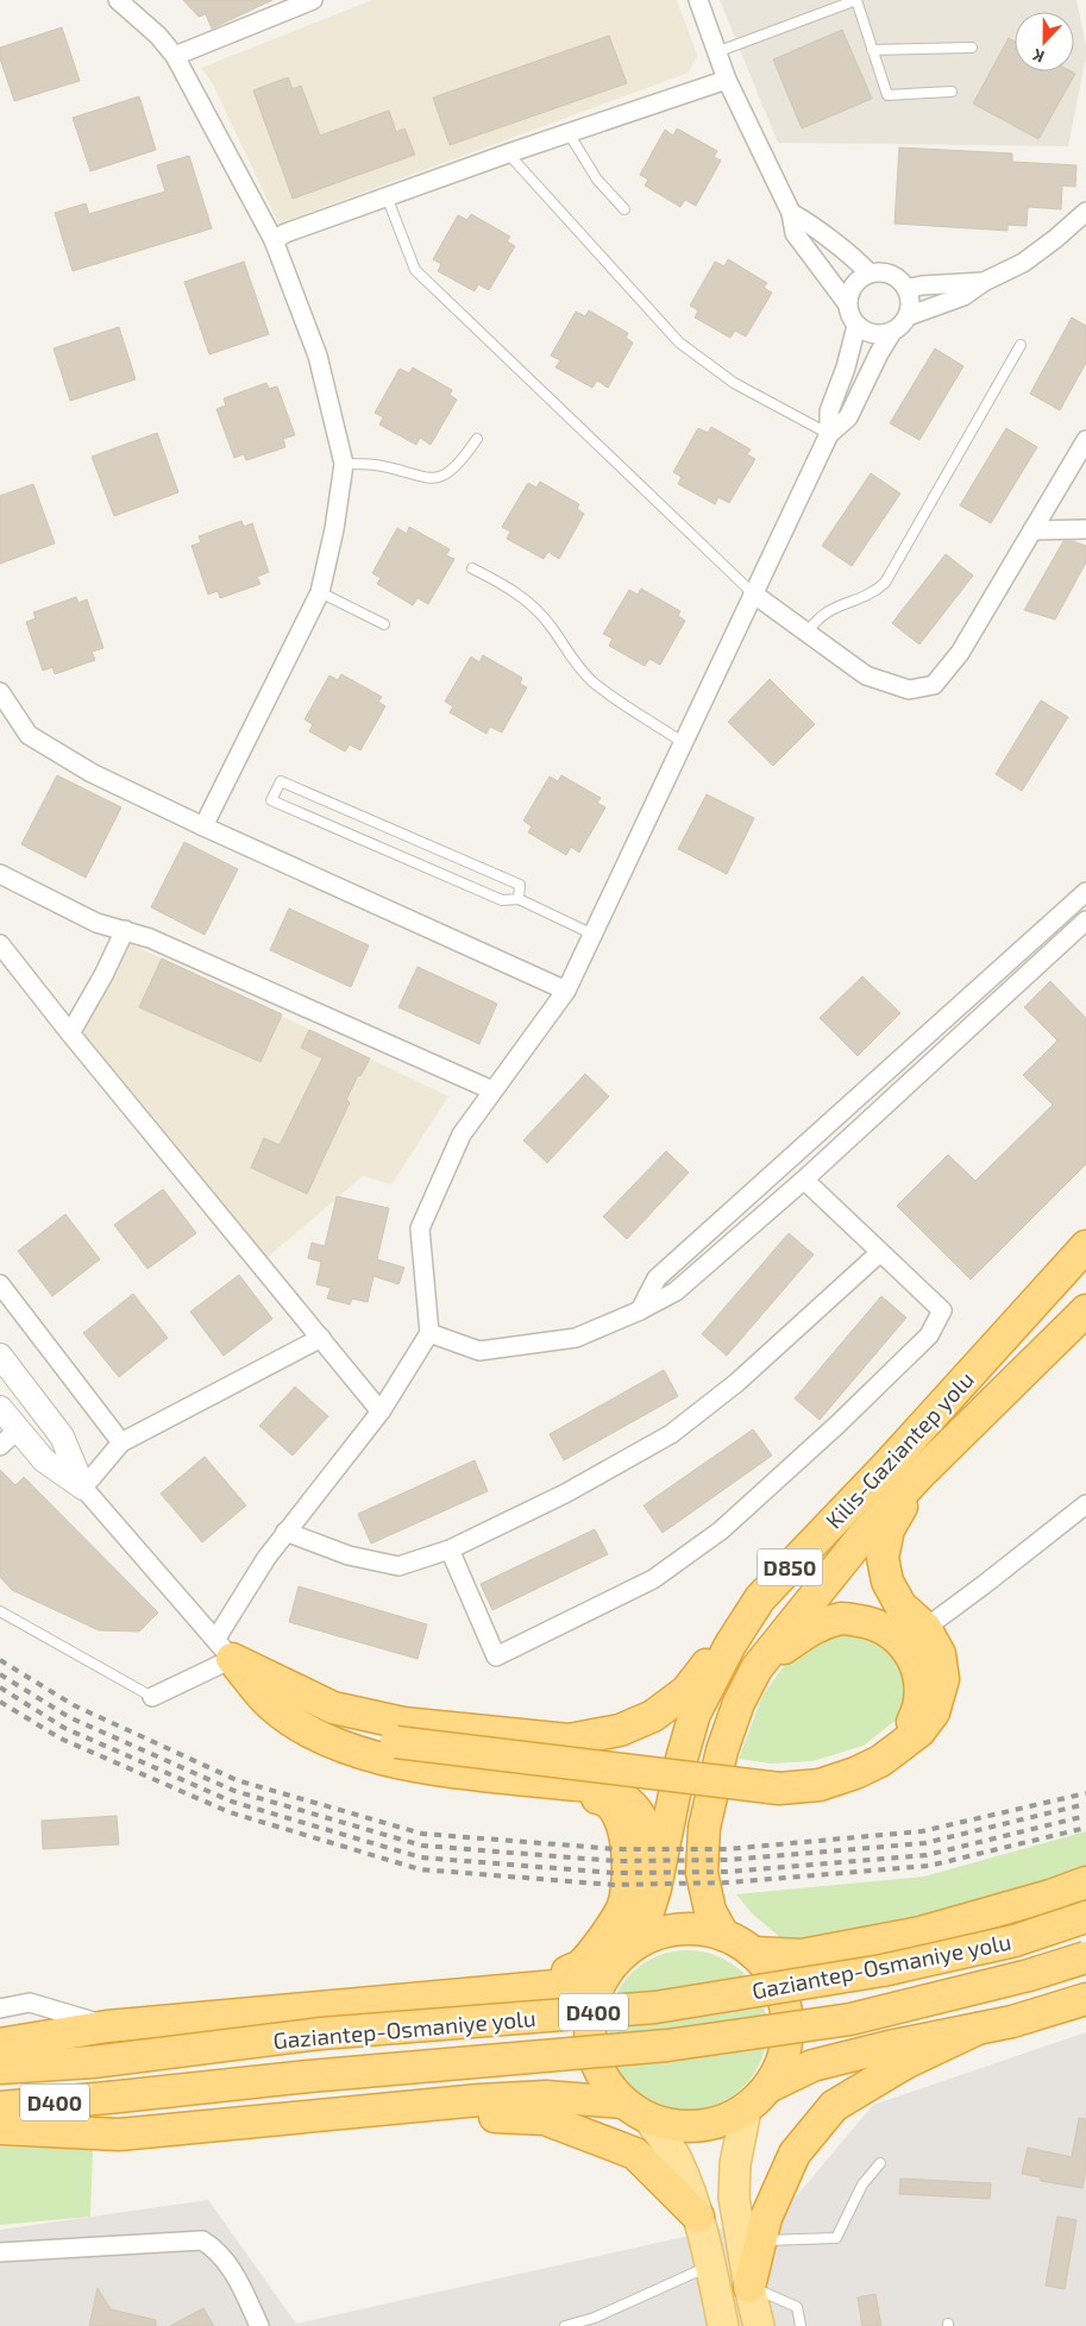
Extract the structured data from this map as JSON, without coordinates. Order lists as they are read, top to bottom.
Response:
{
  "streets": {
    "highway": [
      "Kilis-Gaziantep yolu",
      "D850",
      "Gaziantep-Osmaniye yolu",
      "D400"
    ]
  },
  "north": "bottom"
}
